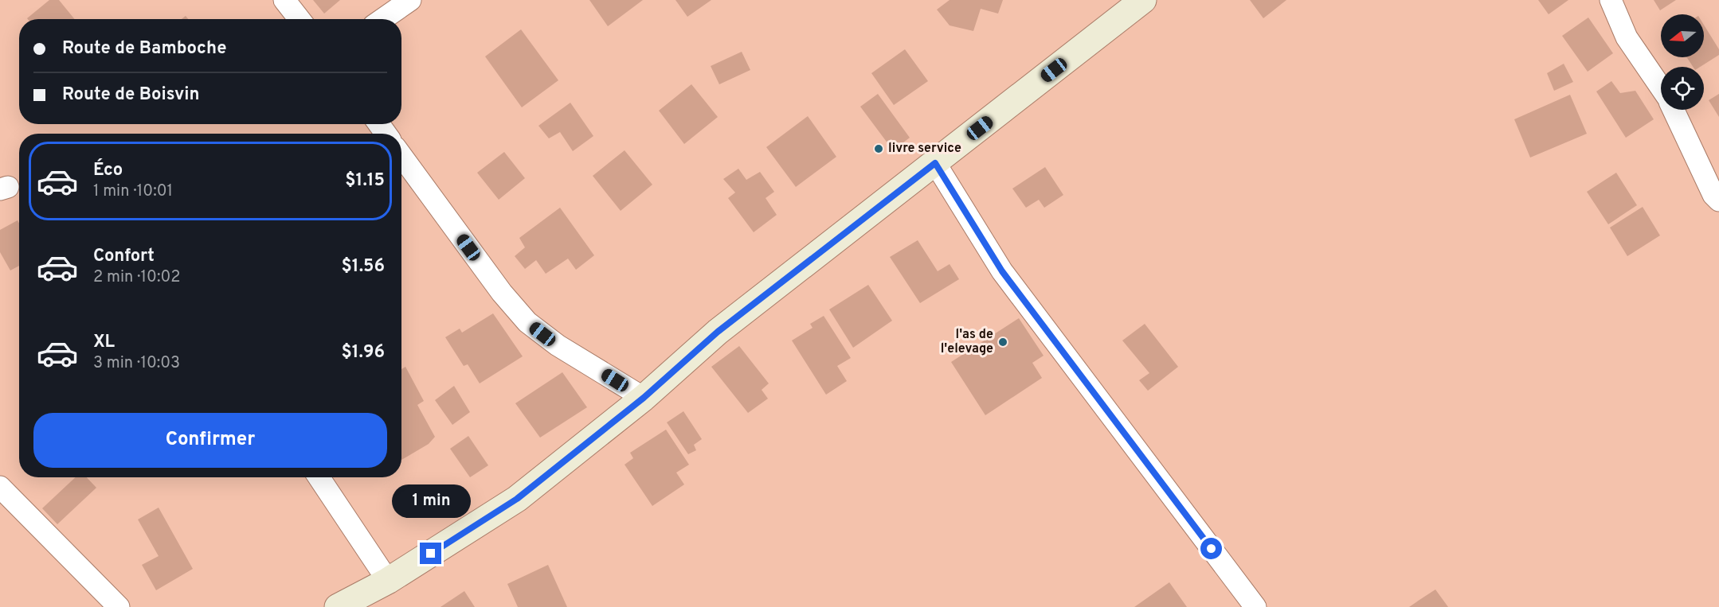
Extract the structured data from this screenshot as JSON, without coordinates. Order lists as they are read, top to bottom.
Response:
{
  "places": ["livre service", "l'as de l'elevage"],
  "north": "left",
  "page": {
    "banner": ["Route de Bamboche", "Route de Boisvin"],
    "list": [
      {
        "name": "Éco",
        "note": "1 min · 10:01",
        "value": "$1.15"
      },
      {
        "name": "Confort",
        "note": "2 min · 10:02",
        "value": "$1.56"
      },
      {
        "name": "XL",
        "note": "3 min · 10:03",
        "value": "$1.96"
      }
    ],
    "buttons": "Confirmer",
    "bubble": "1 min"
  }
}
